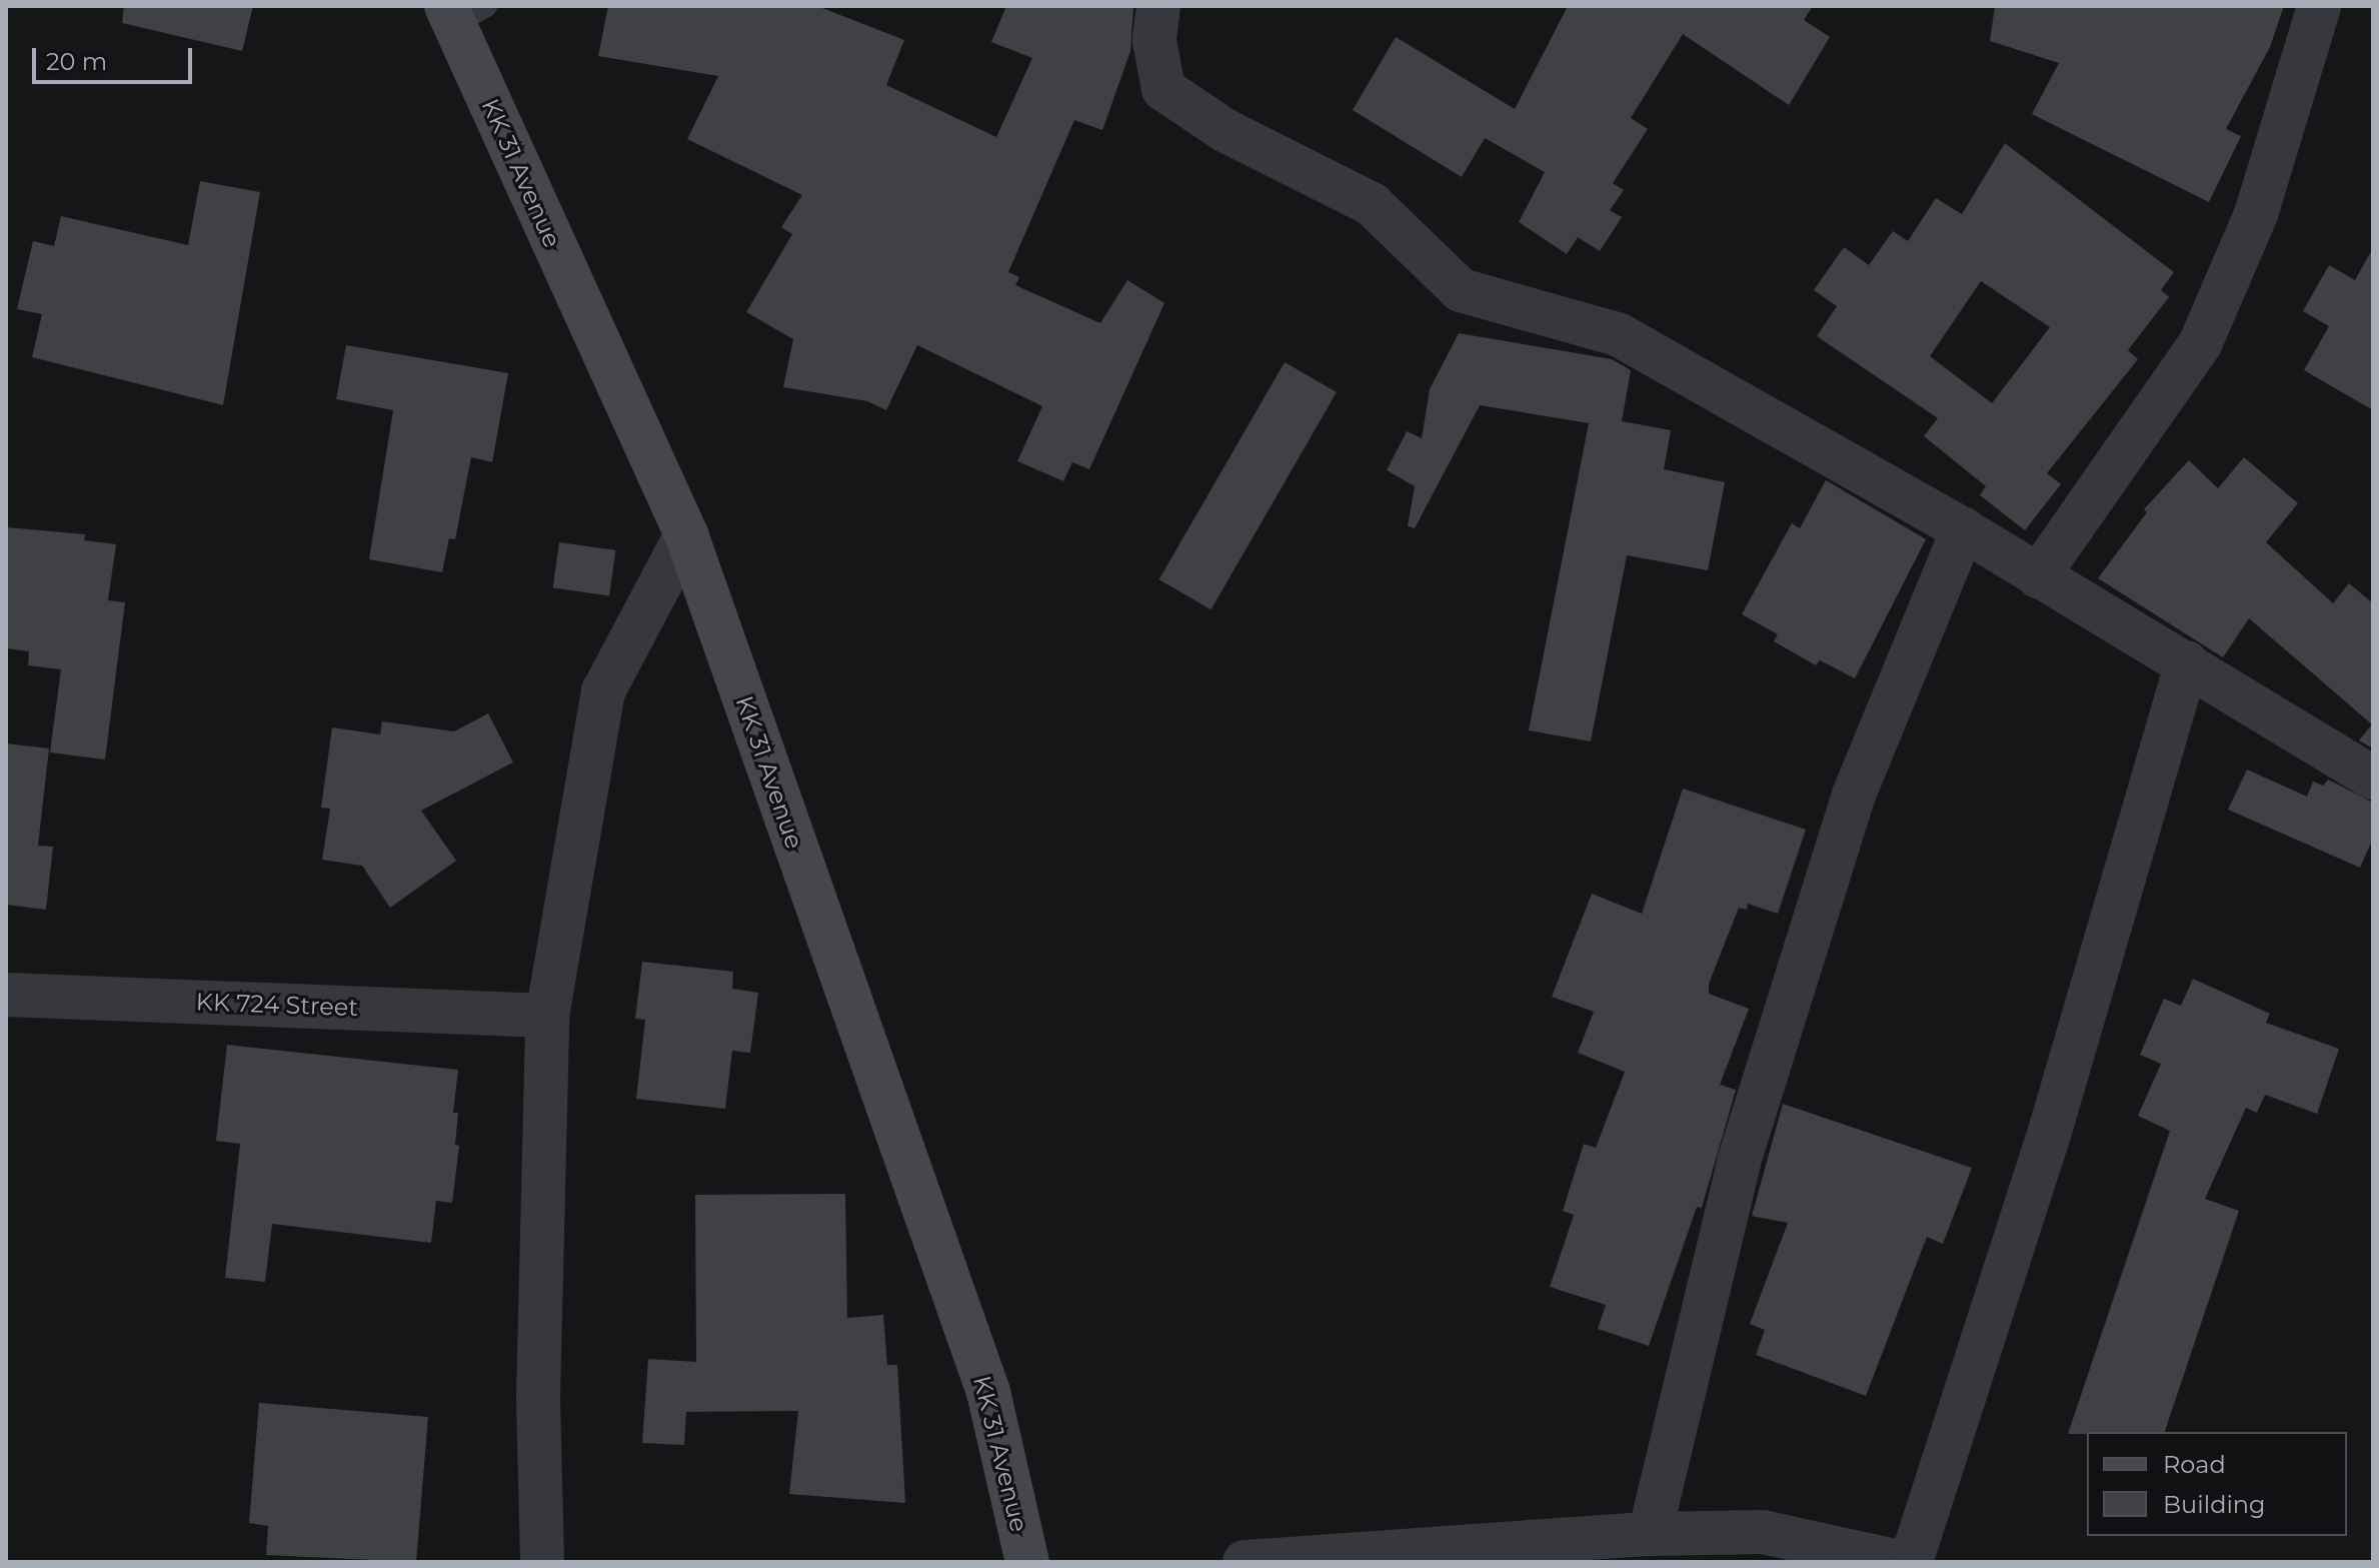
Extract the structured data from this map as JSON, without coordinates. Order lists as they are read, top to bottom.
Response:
{
  "streets": {
    "main road": ["KK 31 Avenue"],
    "street": ["KK 724 Street"]
  },
  "legend": ["Road", "Building"],
  "scale_bar": "20 m"
}
